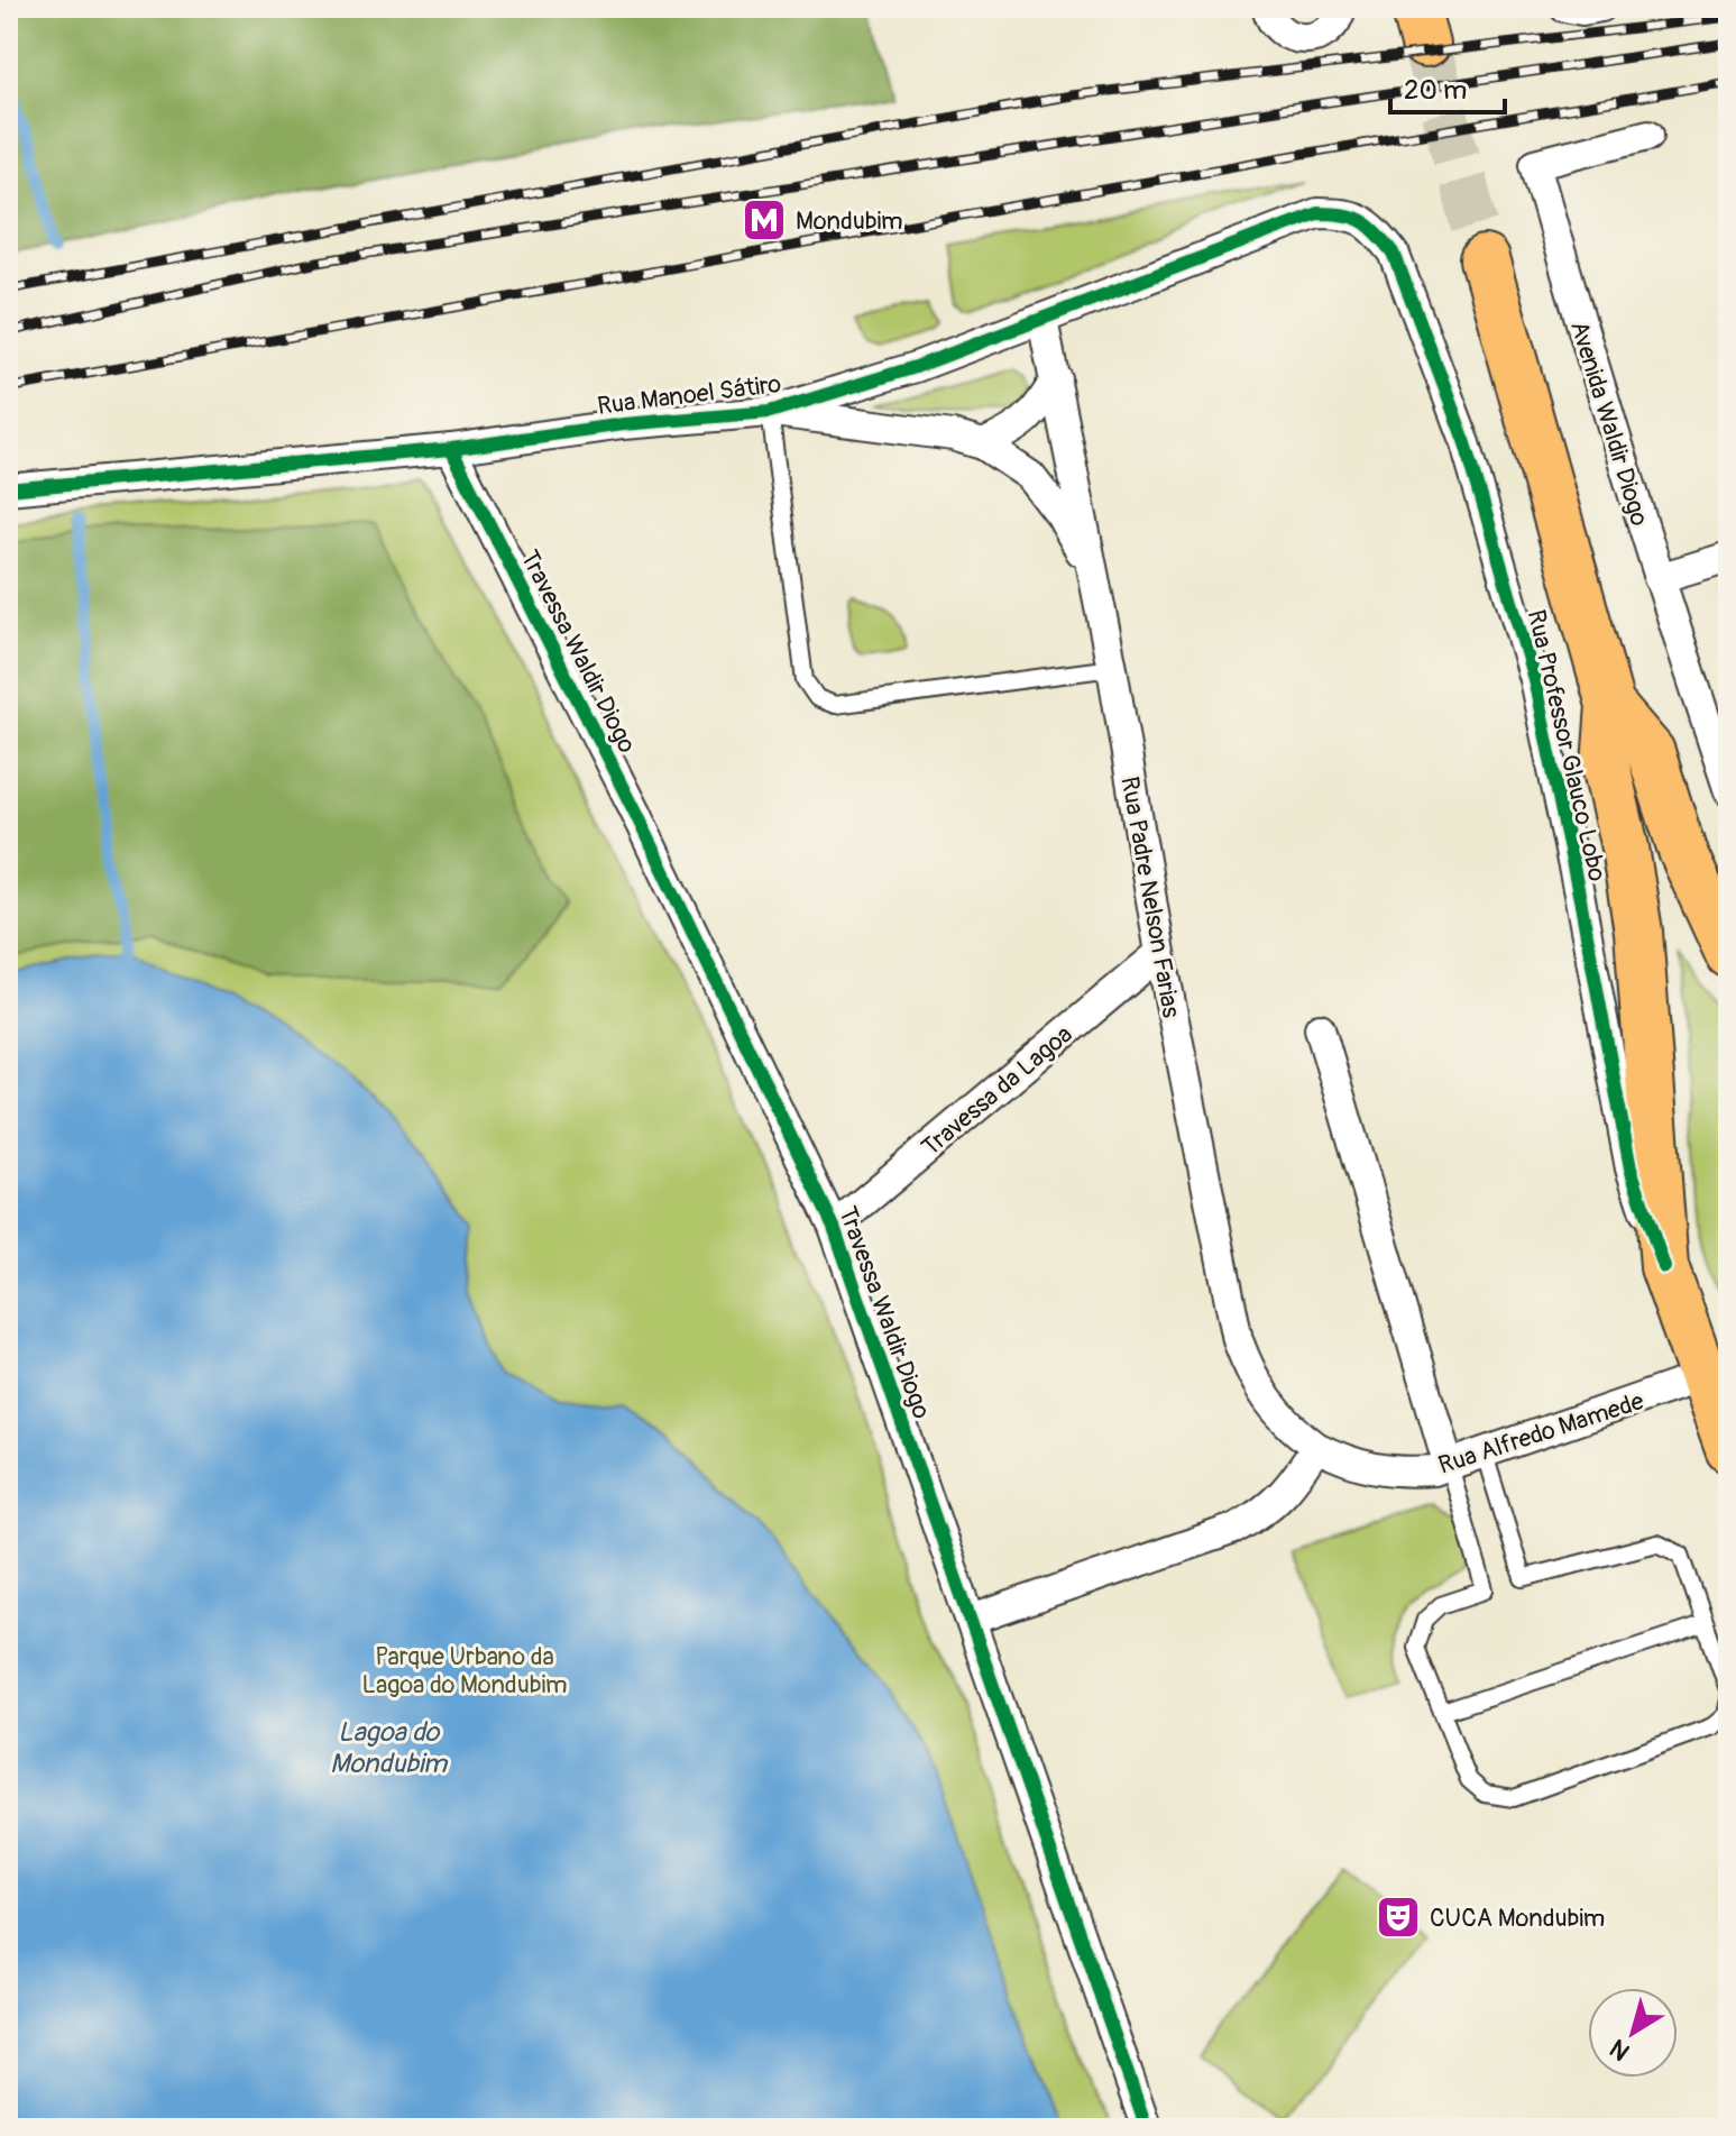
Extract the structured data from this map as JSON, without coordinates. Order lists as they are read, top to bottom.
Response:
{
  "streets": {
    "main road": ["Rua Professor Glauco Lobo"],
    "street": [
      "Rua Manoel Sátiro",
      "Avenida Waldir Diogo",
      "Travessa Waldir Diogo",
      "Rua Padre Nelson Farias",
      "Travessa da Lagoa",
      "Rua Alfredo Mamede"
    ]
  },
  "crossings": [
    ["Rua Manoel Sátiro", "Travessa Waldir Diogo"],
    ["Rua Manoel Sátiro", "Rua Professor Glauco Lobo"],
    ["Rua Manoel Sátiro", "Rua Padre Nelson Farias"],
    ["Travessa Waldir Diogo", "Travessa da Lagoa"],
    ["Rua Professor Glauco Lobo", "Rua Alfredo Mamede"],
    ["Rua Padre Nelson Farias", "Travessa da Lagoa"],
    ["Rua Padre Nelson Farias", "Rua Alfredo Mamede"]
  ],
  "water": ["Lagoa do Mondubim"],
  "parks": ["Parque Urbano da Lagoa do Mondubim"],
  "places": {
    "metro station": ["Mondubim"],
    "theatre": ["CUCA Mondubim"]
  },
  "scale_bar": "20 m",
  "north": "bottom left"
}
